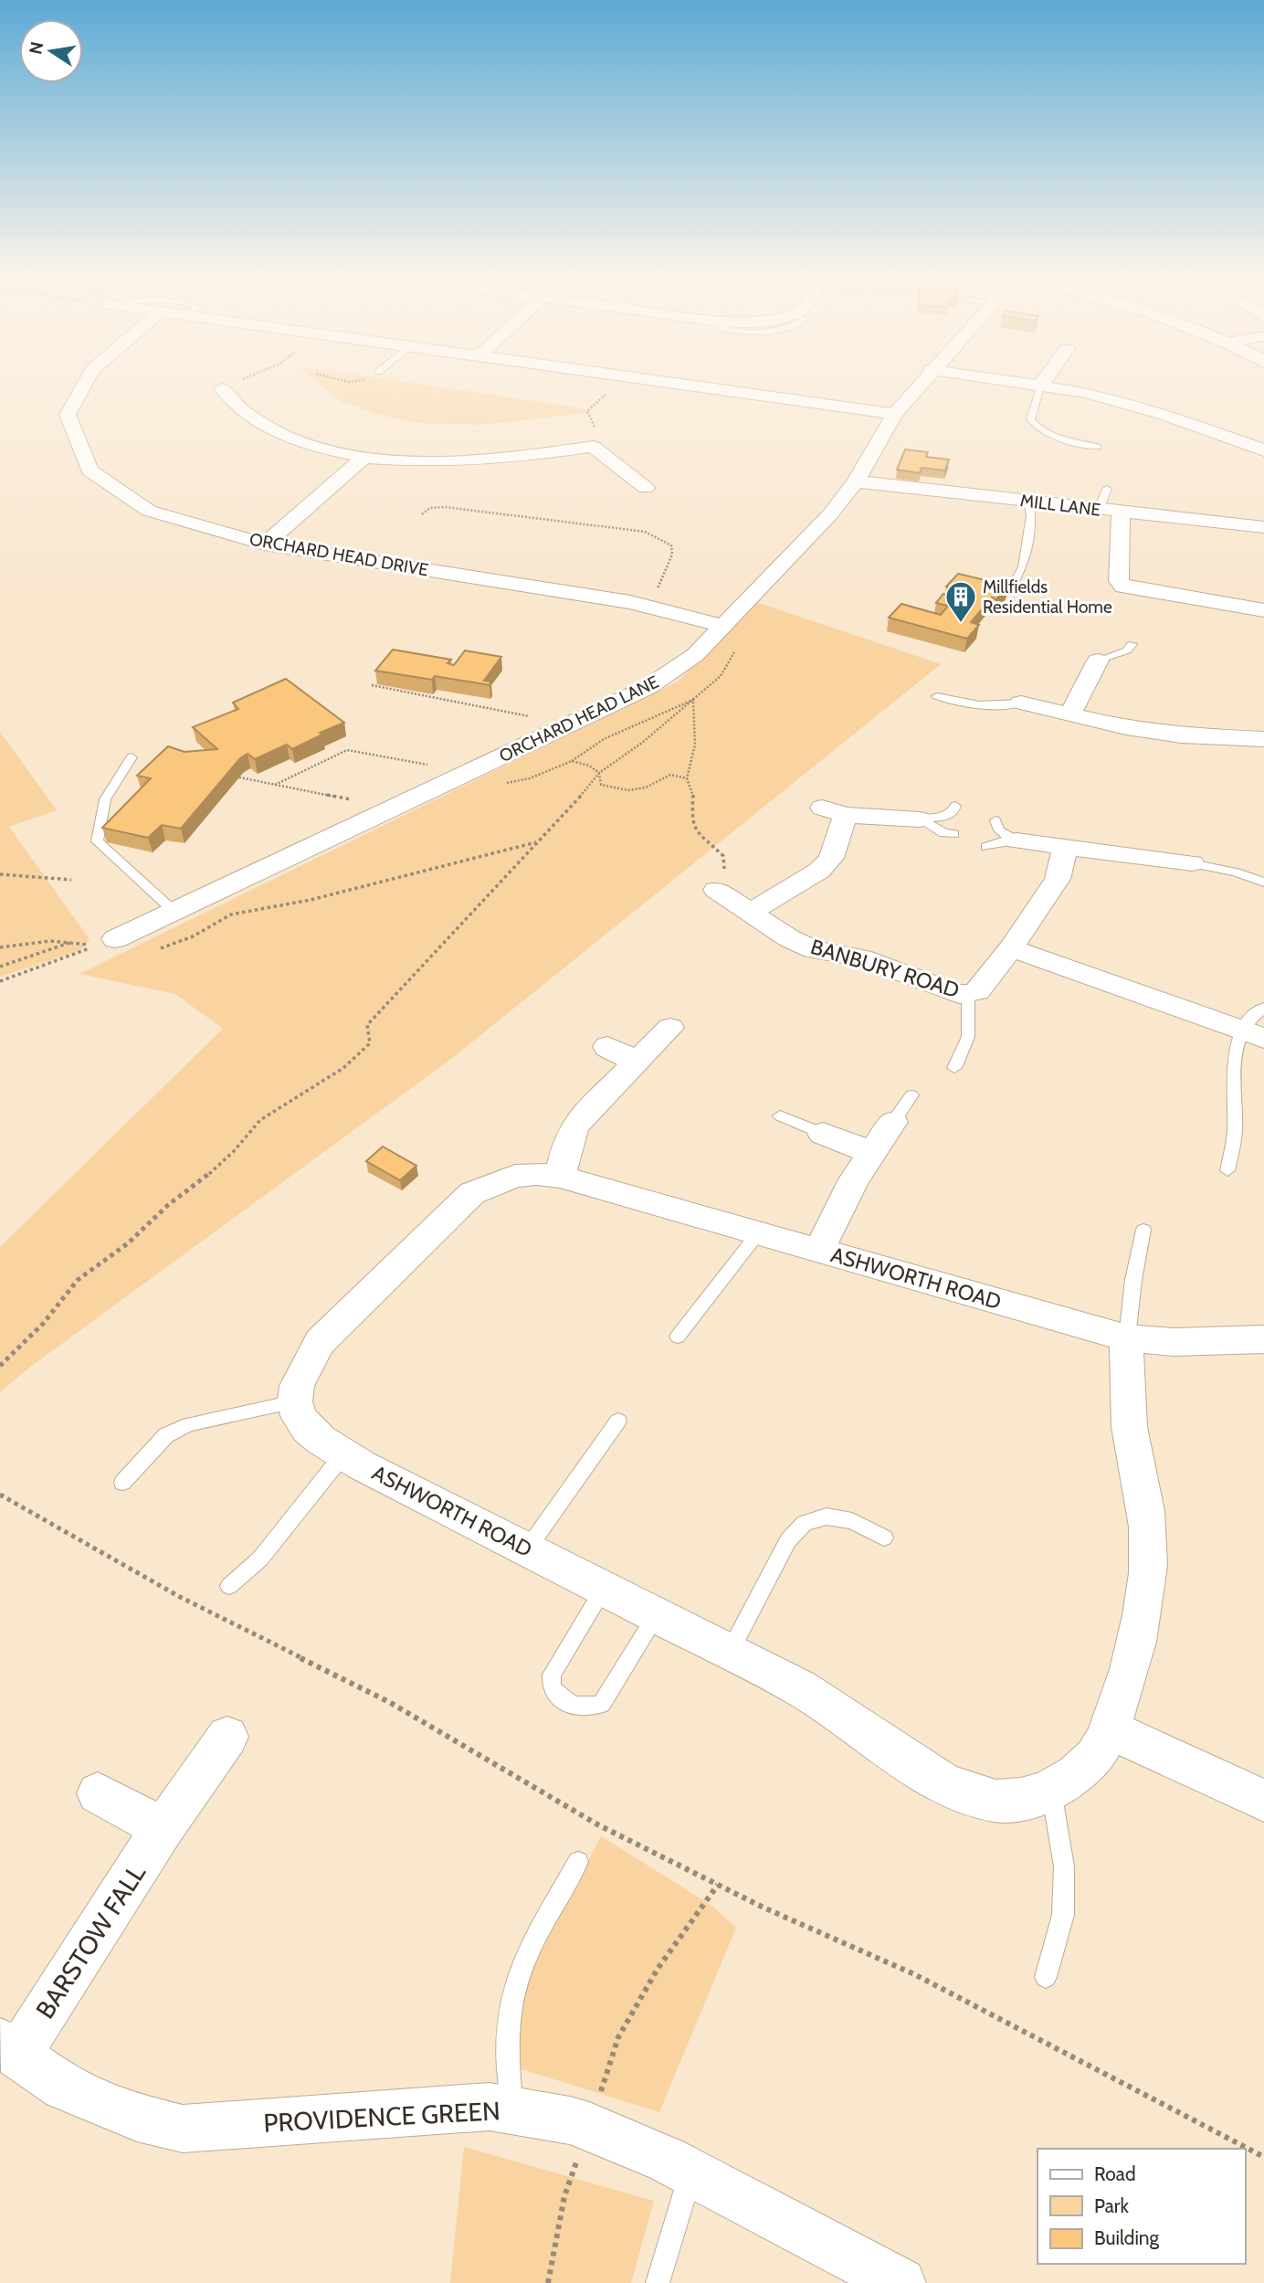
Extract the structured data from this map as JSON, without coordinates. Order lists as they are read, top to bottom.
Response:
{
  "streets": {
    "street": [
      "MILL LANE",
      "ORCHARD HEAD DRIVE",
      "ORCHARD HEAD LANE",
      "BANBURY ROAD",
      "ASHWORTH ROAD",
      "BARSTOW FALL",
      "PROVIDENCE GREEN"
    ]
  },
  "crossings": [
    ["MILL LANE", "ORCHARD HEAD LANE"],
    ["ORCHARD HEAD DRIVE", "ORCHARD HEAD LANE"],
    ["BARSTOW FALL", "PROVIDENCE GREEN"]
  ],
  "places": {
    "building": ["Millfields Residential Home"]
  },
  "legend": ["Road", "Park", "Building"],
  "north": "left"
}
